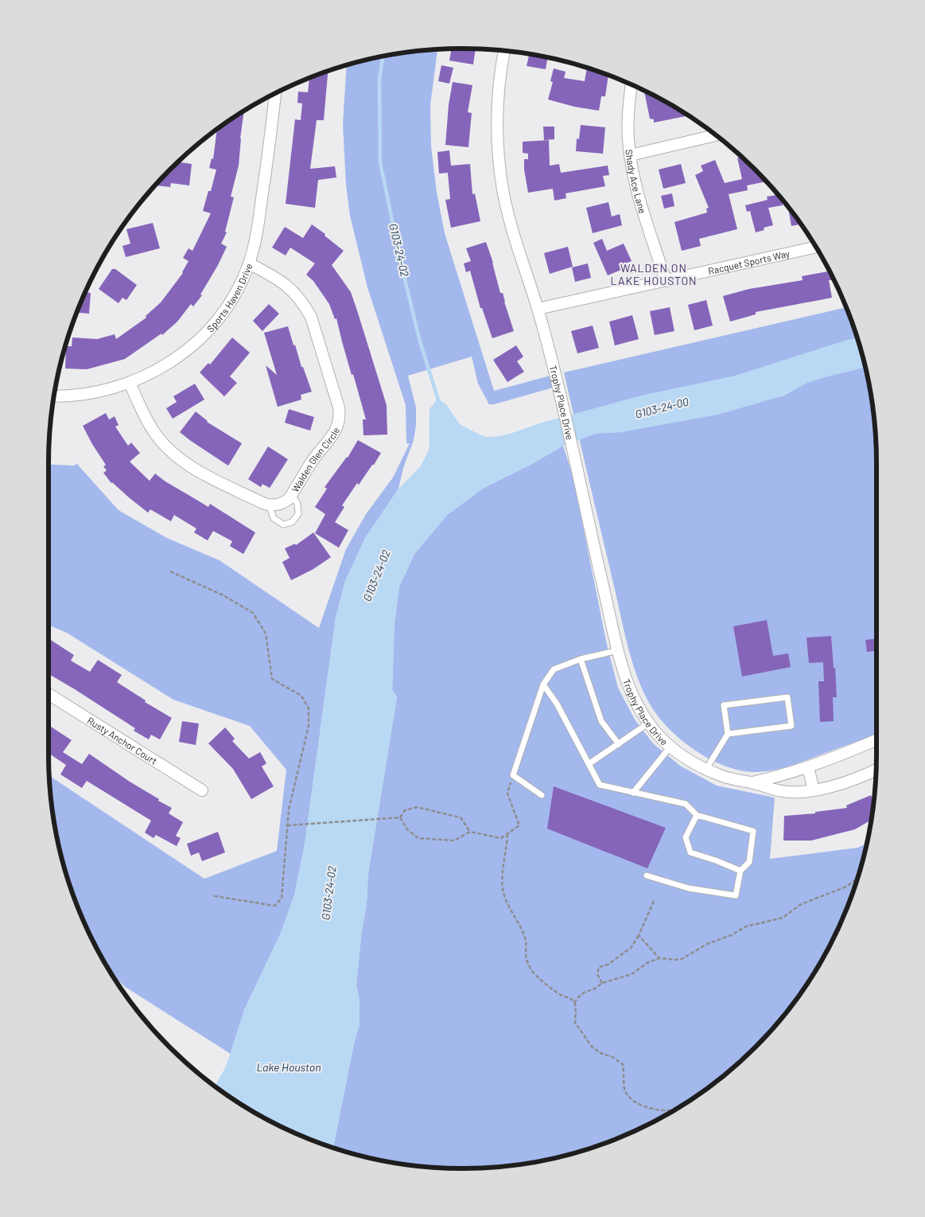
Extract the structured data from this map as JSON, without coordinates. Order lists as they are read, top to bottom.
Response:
{
  "streets": {
    "street": [
      "Shady Ace Lane",
      "Racquet Sports Way",
      "Sports Haven Drive",
      "Trophy Place Drive",
      "Walden Glen Circle",
      "Rusty Anchor Court"
    ]
  },
  "crossings": [
    ["Shady Ace Lane", "Racquet Sports Way"],
    ["Racquet Sports Way", "Trophy Place Drive"],
    ["Sports Haven Drive", "Walden Glen Circle"]
  ],
  "districts": ["WALDEN ON LAKE HOUSTON"],
  "water": ["G103-24-02", "G103-24-00", "Lake Houston"]
}
